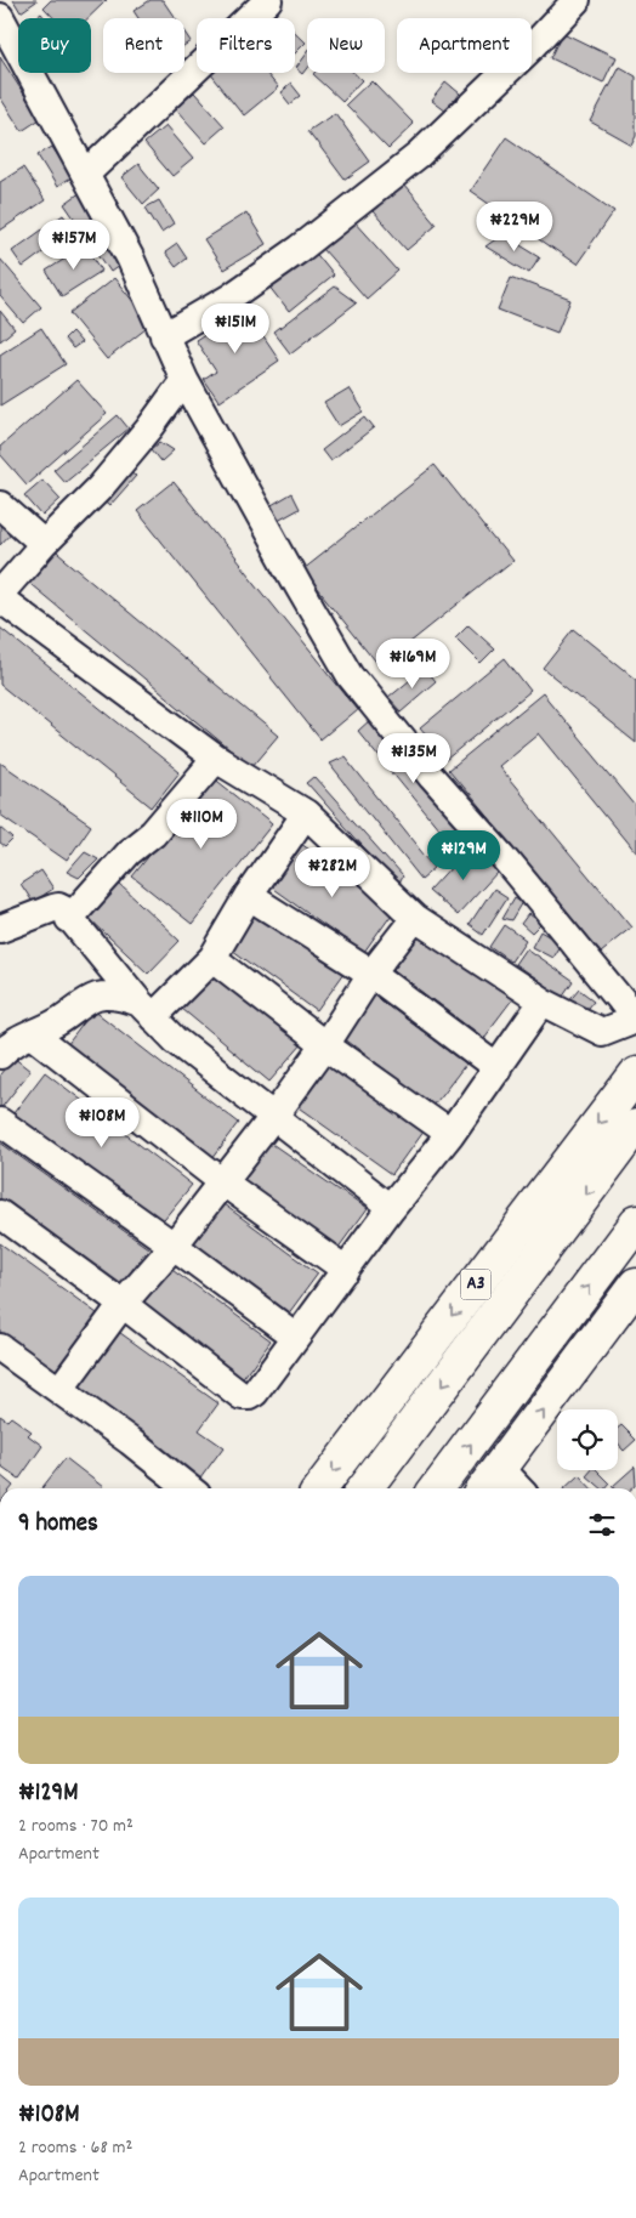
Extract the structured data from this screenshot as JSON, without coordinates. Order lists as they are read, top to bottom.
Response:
{
  "streets": {
    "main road": ["A3"]
  },
  "page": {
    "chip": [
      "Buy",
      "Rent",
      "Filters",
      "New",
      "Apartment"
    ],
    "price": [
      "₦229M",
      "₦157M",
      "₦151M",
      "₦169M",
      "₦135M",
      "₦110M",
      "₦129M",
      "₦282M",
      "₦108M"
    ],
    "heading": "9 homes",
    "list": [
      {
        "name": "₦129M",
        "note": "2 rooms · 70 m² · Apartment"
      },
      {
        "name": "₦108M",
        "note": "2 rooms · 68 m² · Apartment"
      }
    ]
  }
}
